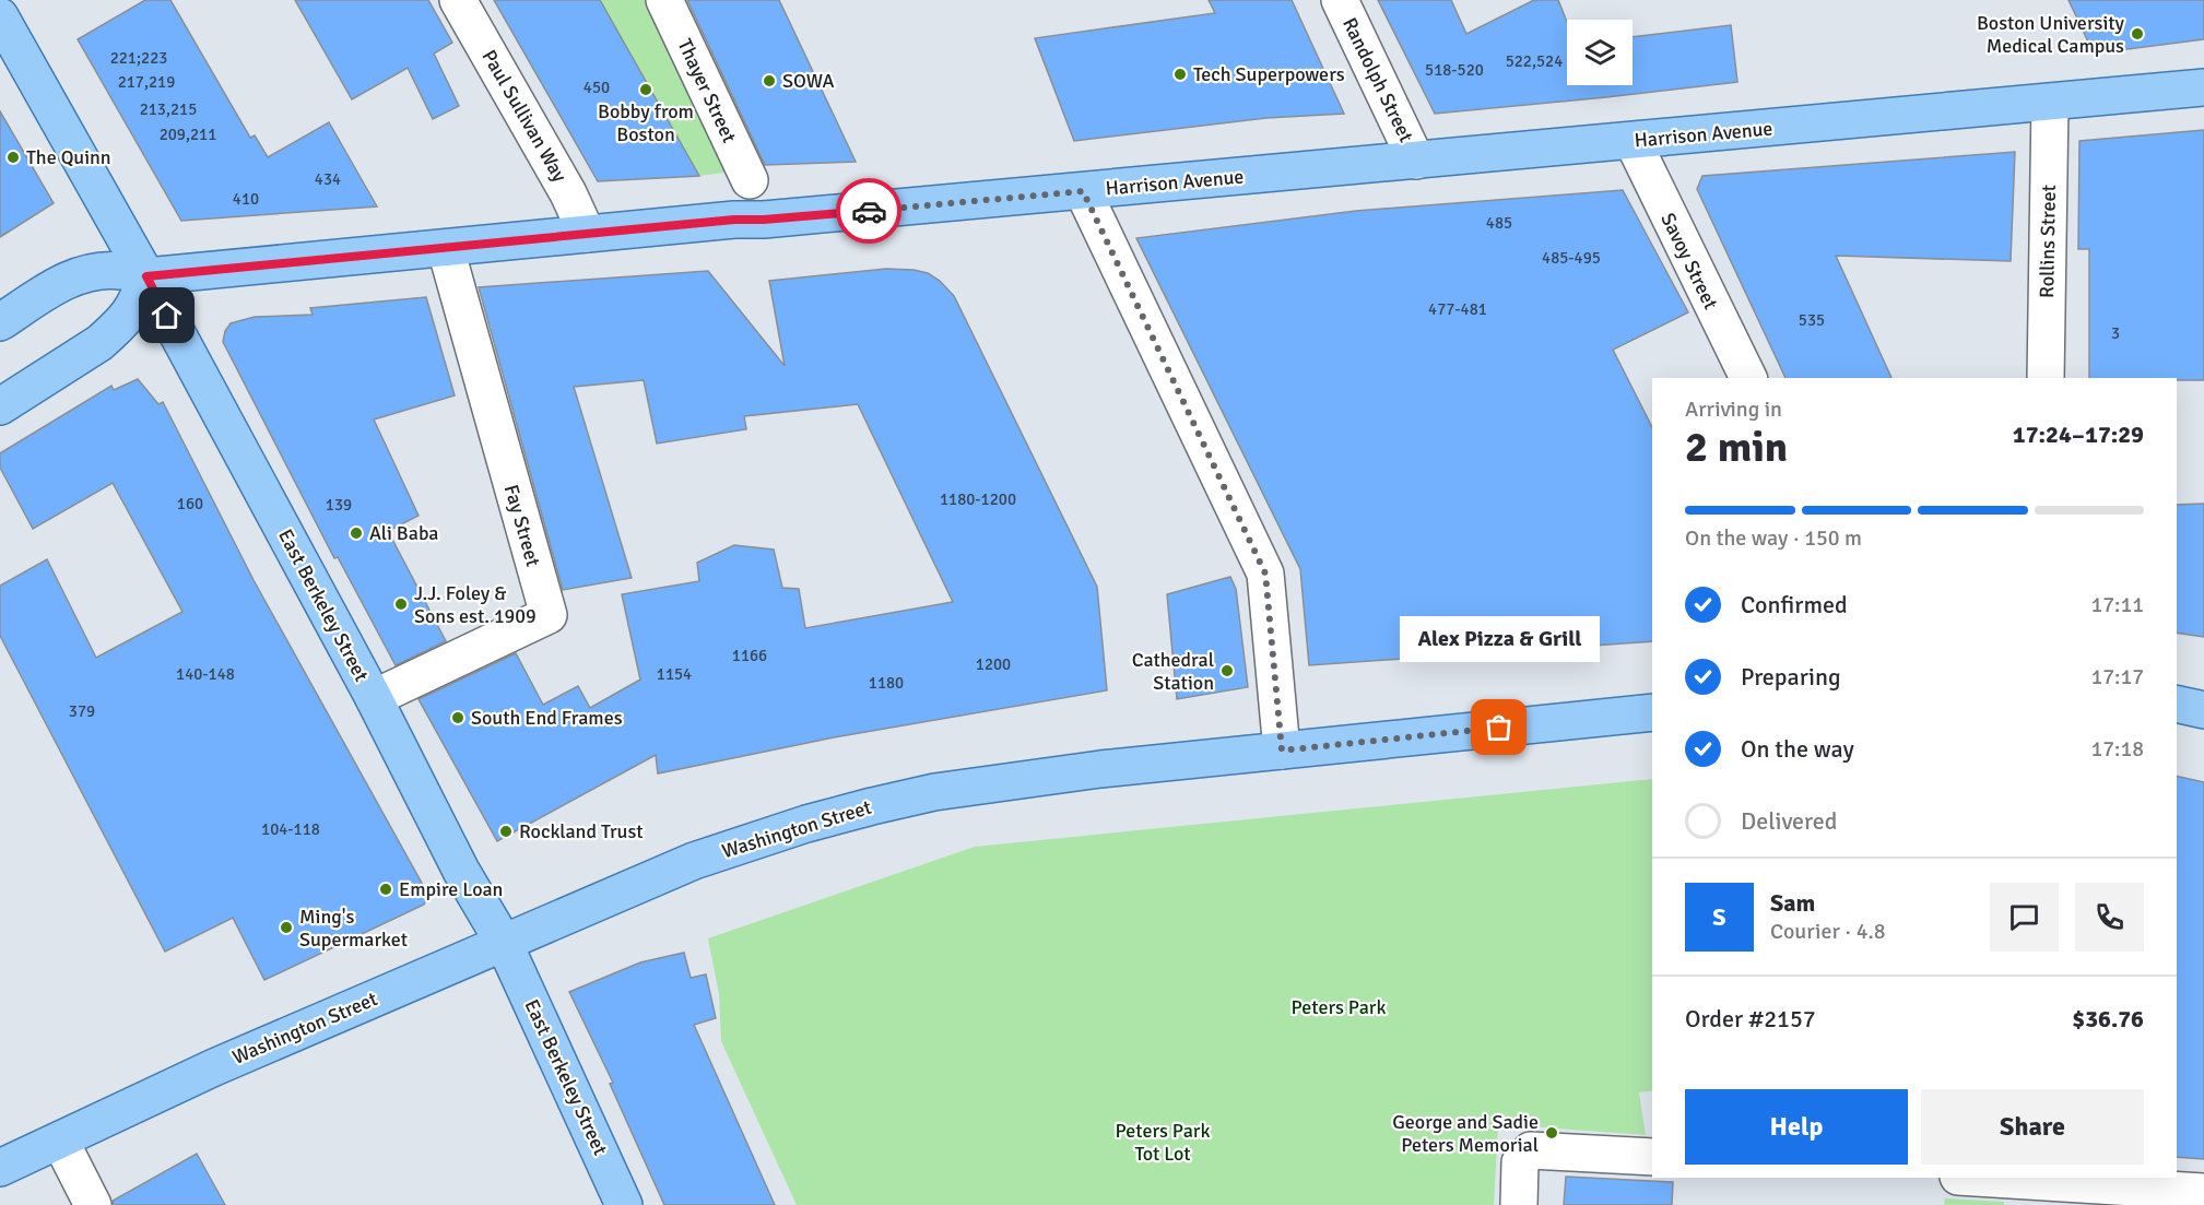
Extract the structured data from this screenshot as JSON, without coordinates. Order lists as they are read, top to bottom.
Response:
{
  "streets": {
    "main road": ["Harrison Avenue", "East Berkeley Street", "Washington Street"],
    "street": [
      "Randolph Street",
      "Thayer Street",
      "Paul Sullivan Way",
      "Rollins Street",
      "Savoy Street",
      "Fay Street"
    ]
  },
  "crossings": [
    ["Randolph Street", "Harrison Avenue"],
    ["Paul Sullivan Way", "Harrison Avenue"],
    ["Harrison Avenue", "Rollins Street"],
    ["Harrison Avenue", "Savoy Street"],
    ["Harrison Avenue", "Fay Street"],
    ["Harrison Avenue", "East Berkeley Street"],
    ["Fay Street", "East Berkeley Street"],
    ["East Berkeley Street", "Washington Street"]
  ],
  "parks": ["Peters Park", "Peters Park Tot Lot"],
  "places": [
    "Boston University Medical Campus",
    "Tech Superpowers",
    "SOWA",
    "Bobby from Boston",
    "The Quinn",
    "Ali Baba",
    "J.J. Foley & Sons est. 1909",
    "Cathedral Station",
    "South End Frames",
    "Alex Pizza & Grill",
    "Rockland Trust",
    "Empire Loan",
    "Ming's Supermarket",
    "George and Sadie Peters Memorial"
  ],
  "house_numbers": [
    "221;223",
    "522,524",
    "518-520",
    "217,219",
    "450",
    "213,215",
    "209,211",
    "434",
    "410",
    "485",
    "485-495",
    "477-481",
    "535",
    "3",
    "1180-1200",
    "160",
    "139",
    "1166",
    "1200",
    "140-148",
    "1154",
    "1180",
    "379",
    "104-118"
  ],
  "page": {
    "heading": ["2 min", "Arriving in", "17:24–17:29"],
    "panel": [
      "Sam",
      "Courier · 4.8",
      "Order #2157",
      "$36.76"
    ],
    "bar": "On the way · 150 m",
    "list": [
      ["Confirmed", "17:11"],
      ["Preparing", "17:17"],
      ["On the way", "17:18"],
      "Delivered"
    ],
    "bubble": "Alex Pizza & Grill",
    "round": "S",
    "buttons": ["Help", "Share"]
  }
}
